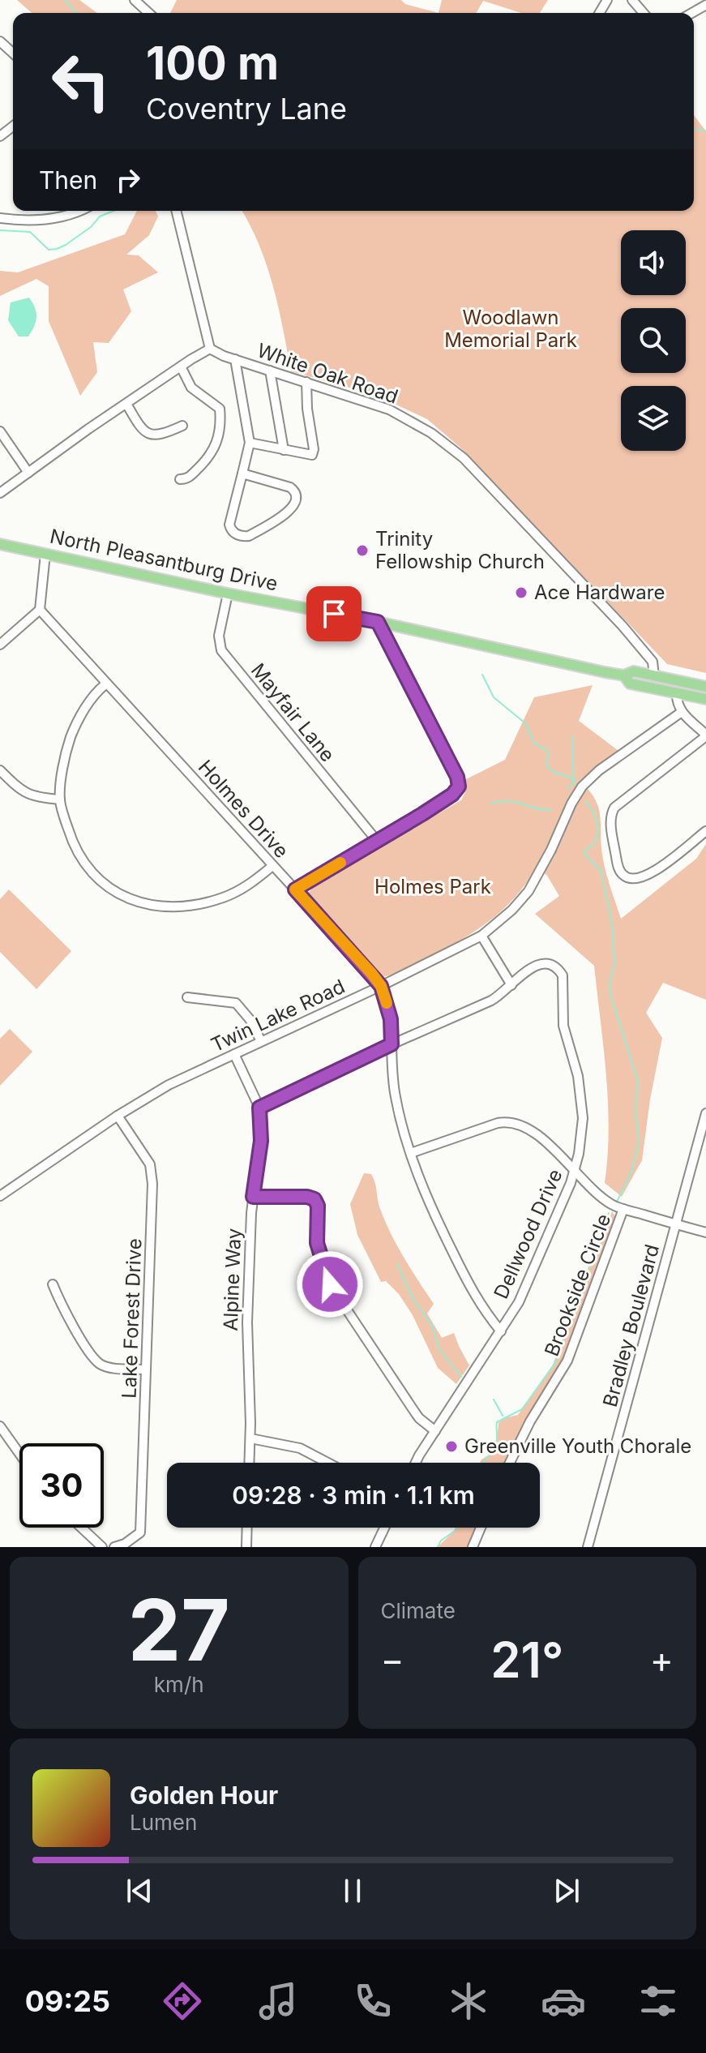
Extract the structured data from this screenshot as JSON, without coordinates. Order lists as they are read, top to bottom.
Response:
{
  "streets": {
    "main road": ["North Pleasantburg Drive"],
    "street": [
      "White Oak Road",
      "Mayfair Lane",
      "Holmes Drive",
      "Twin Lake Road",
      "Dellwood Drive",
      "Alpine Way",
      "Brookside Circle",
      "Lake Forest Drive",
      "Bradley Boulevard"
    ]
  },
  "crossings": [
    ["White Oak Road", "North Pleasantburg Drive"],
    ["North Pleasantburg Drive", "Mayfair Lane"],
    ["Holmes Drive", "Twin Lake Road"],
    ["Holmes Drive", "Dellwood Drive"],
    ["Twin Lake Road", "Alpine Way"],
    ["Twin Lake Road", "Lake Forest Drive"],
    ["Dellwood Drive", "Alpine Way"]
  ],
  "parks": ["Woodlawn Memorial Park", "Holmes Park"],
  "places": ["Trinity Fellowship Church", "Ace Hardware", "Greenville Youth Chorale"],
  "page": {
    "turn": ["100 m", "Coventry Lane"],
    "then": "Then",
    "limit": "30",
    "trip": "09:28 · 3 min · 1.1 km",
    "tile": [
      ["27", "km/h"],
      "Climate"
    ],
    "heat": ["−", "21°", "+"],
    "song": ["Golden Hour", "Lumen"],
    "tabs": "09:25"
  }
}
